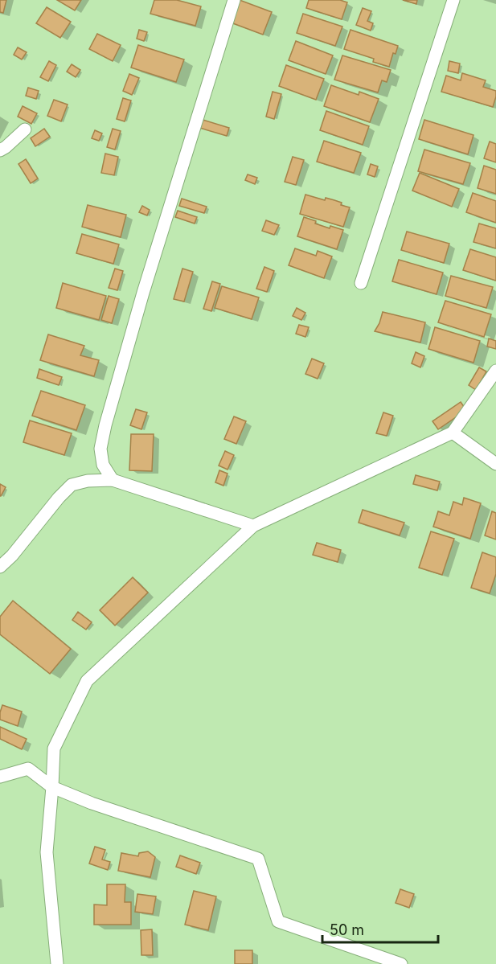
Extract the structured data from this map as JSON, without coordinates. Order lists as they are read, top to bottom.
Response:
{
  "scale_bar": "50 m"
}
